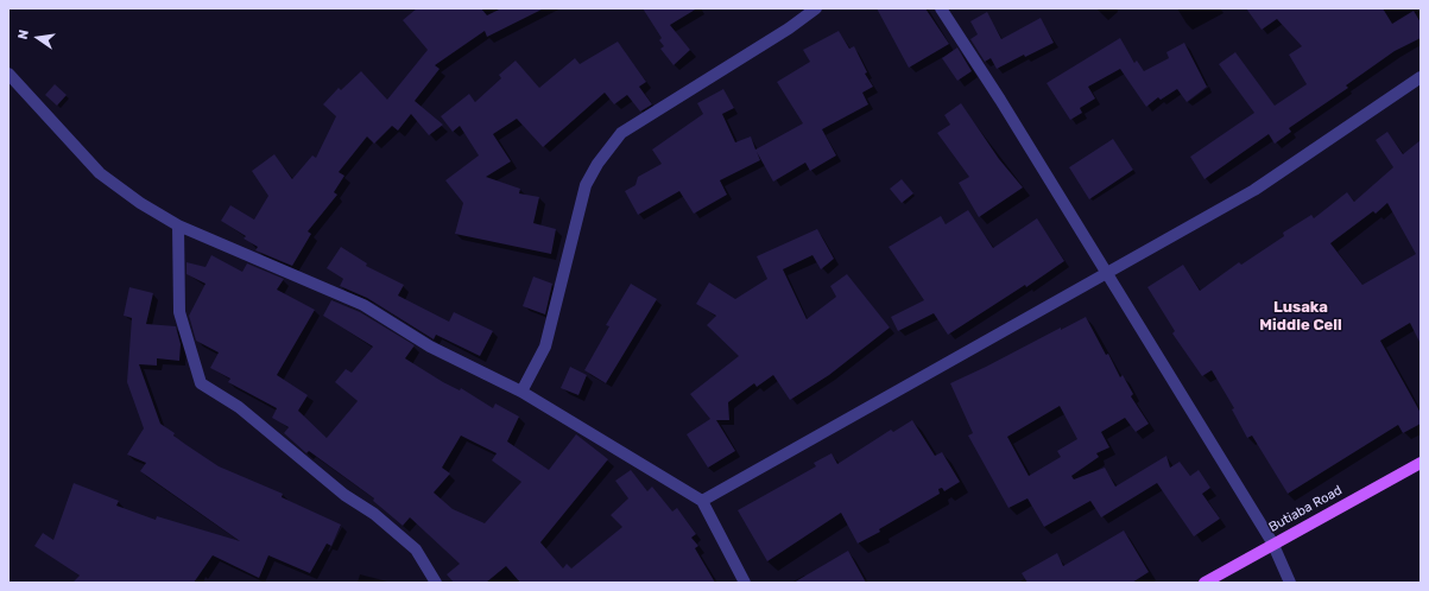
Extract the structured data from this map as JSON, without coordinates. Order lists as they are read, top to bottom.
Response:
{
  "streets": {
    "main road": ["Butiaba Road"]
  },
  "districts": ["Lusaka Middle Cell"],
  "north": "left"
}
